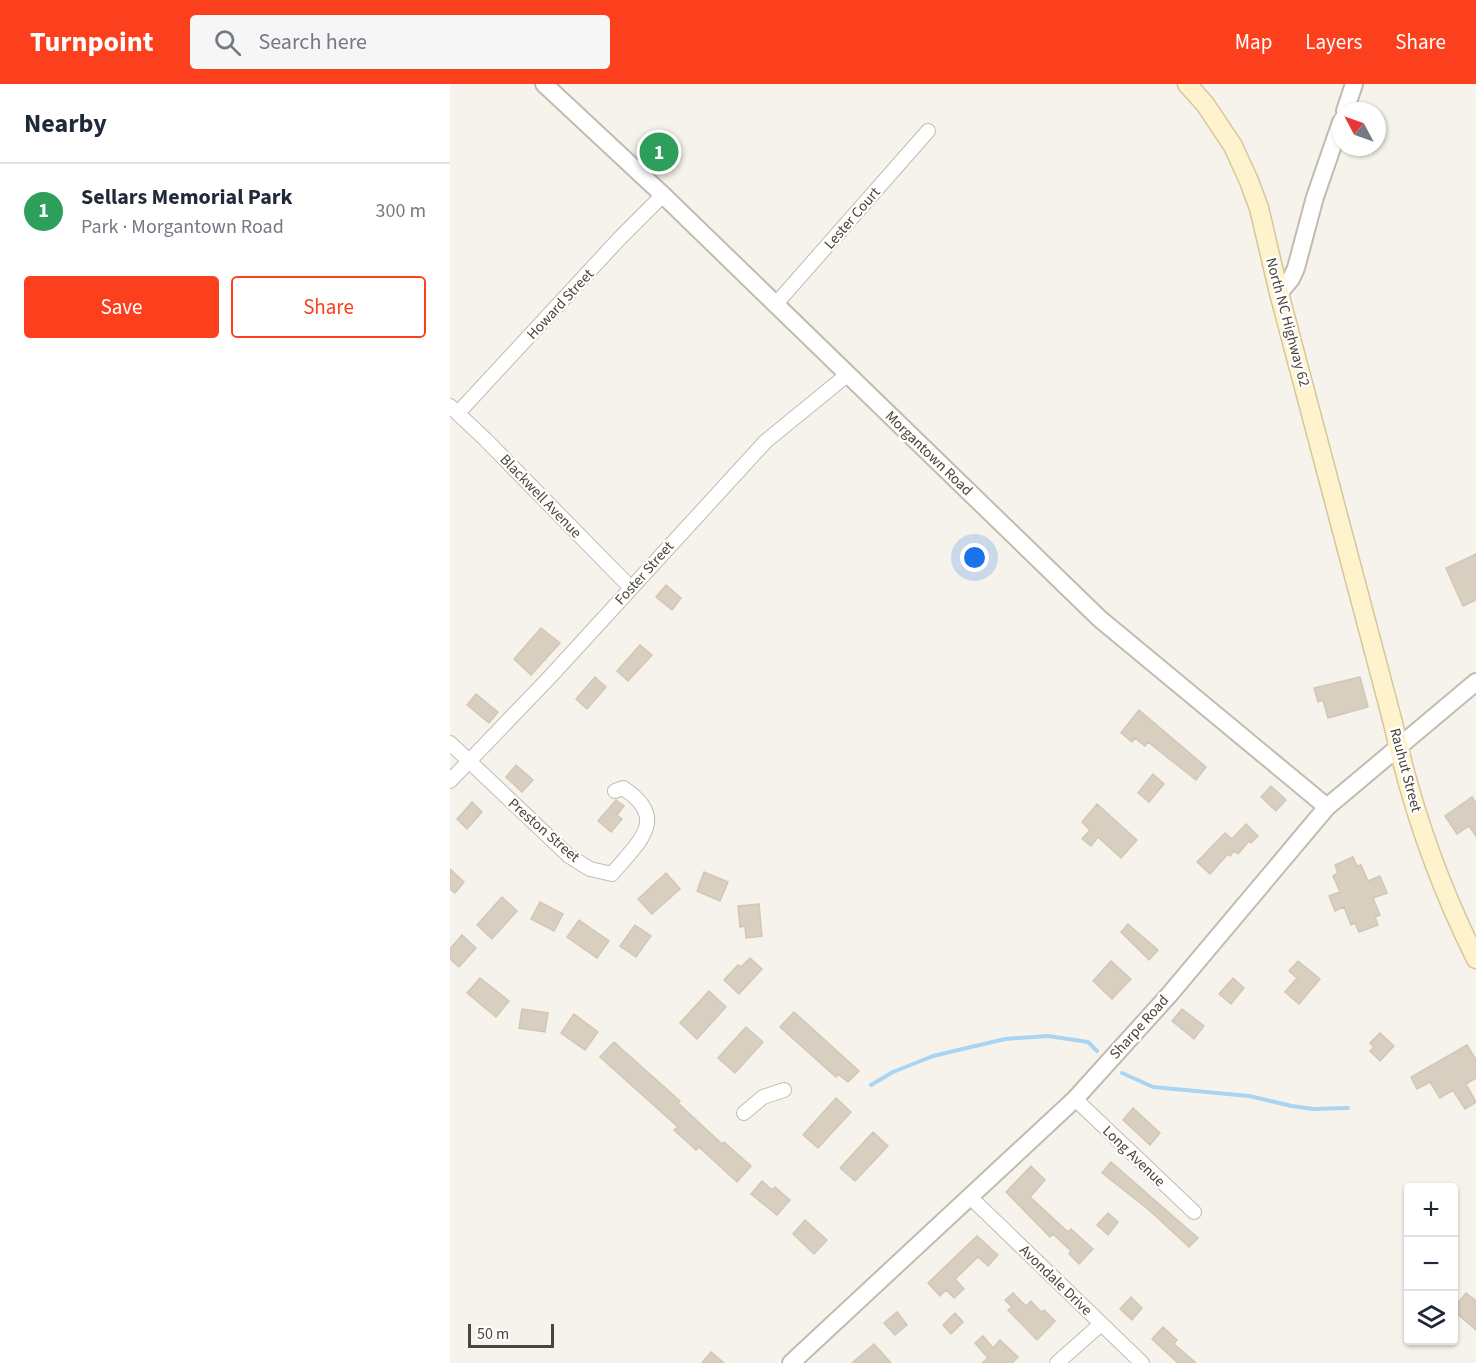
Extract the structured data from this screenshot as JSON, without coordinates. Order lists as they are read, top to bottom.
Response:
{
  "streets": {
    "main road": ["North NC Highway 62", "Rauhut Street"],
    "street": [
      "Lester Court",
      "Howard Street",
      "Morgantown Road",
      "Blackwell Avenue",
      "Foster Street",
      "Preston Street",
      "Sharpe Road",
      "Long Avenue",
      "Avondale Drive"
    ]
  },
  "crossings": [
    ["Lester Court", "Morgantown Road"],
    ["Howard Street", "Morgantown Road"],
    ["Howard Street", "Blackwell Avenue"],
    ["North NC Highway 62", "Rauhut Street"],
    ["Morgantown Road", "Foster Street"],
    ["Morgantown Road", "Sharpe Road"],
    ["Blackwell Avenue", "Foster Street"],
    ["Foster Street", "Preston Street"],
    ["Rauhut Street", "Sharpe Road"],
    ["Sharpe Road", "Long Avenue"],
    ["Sharpe Road", "Avondale Drive"]
  ],
  "scale_bar": "50 m",
  "north": "top left",
  "page": {
    "header": "Turnpoint",
    "search": "Search here",
    "nav": ["Map", "Layers", "Share"],
    "heading": "Nearby",
    "pins": "1",
    "list": [
      {
        "mark": "1",
        "name": "Sellars Memorial Park",
        "note": "Park · Morgantown Road",
        "value": "300 m"
      }
    ],
    "buttons": ["Save", "Share"],
    "map_buttons": ["+", "−"],
    "scale": "50 m"
  }
}
